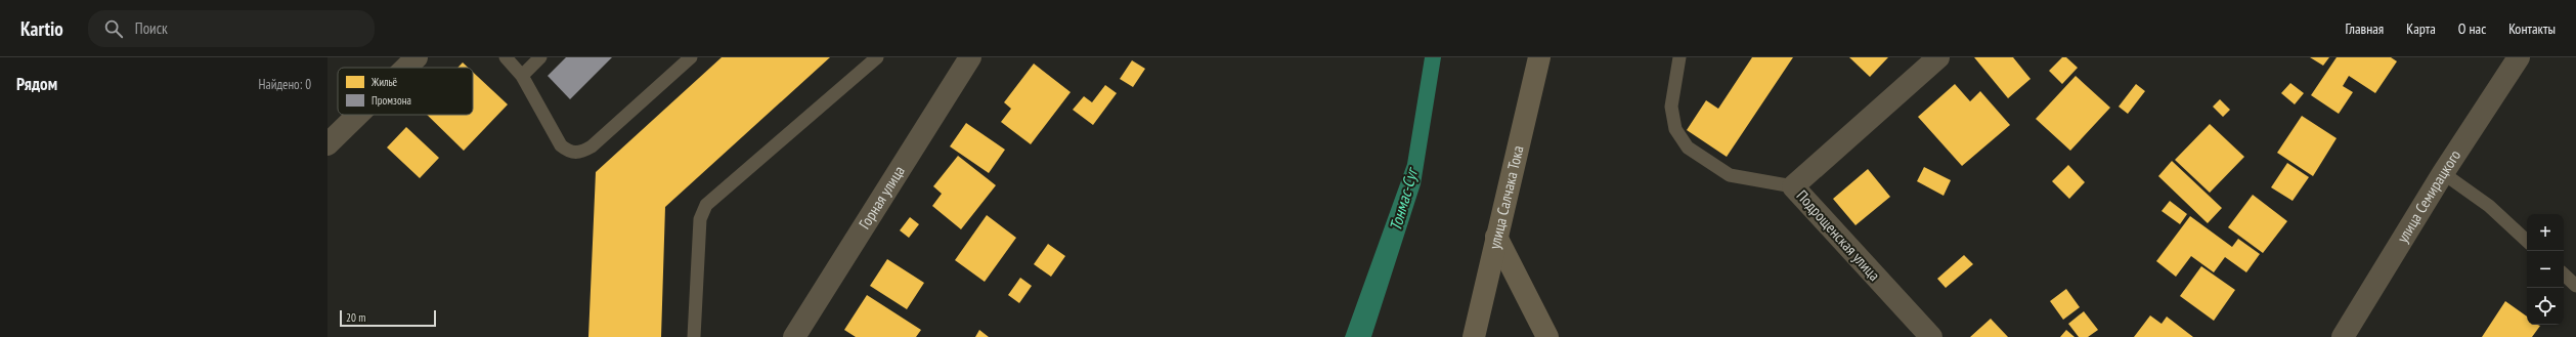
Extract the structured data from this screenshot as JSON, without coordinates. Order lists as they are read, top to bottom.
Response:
{
  "streets": {
    "main road": ["улица Салчака Тока"],
    "street": ["улица Семирацкого", "Горная улица", "Подрощенская улица"]
  },
  "water": ["Тонмас-Суг"],
  "legend": ["Жильё", "Промзона"],
  "scale_bar": "20 m",
  "page": {
    "header": "Kartio",
    "search": "Поиск",
    "nav": [
      "Главная",
      "Карта",
      "О нас",
      "Контакты"
    ],
    "heading": ["Рядом", "Найдено: 0"],
    "map_buttons": ["+", "−"],
    "scale": "20 m"
  }
}
